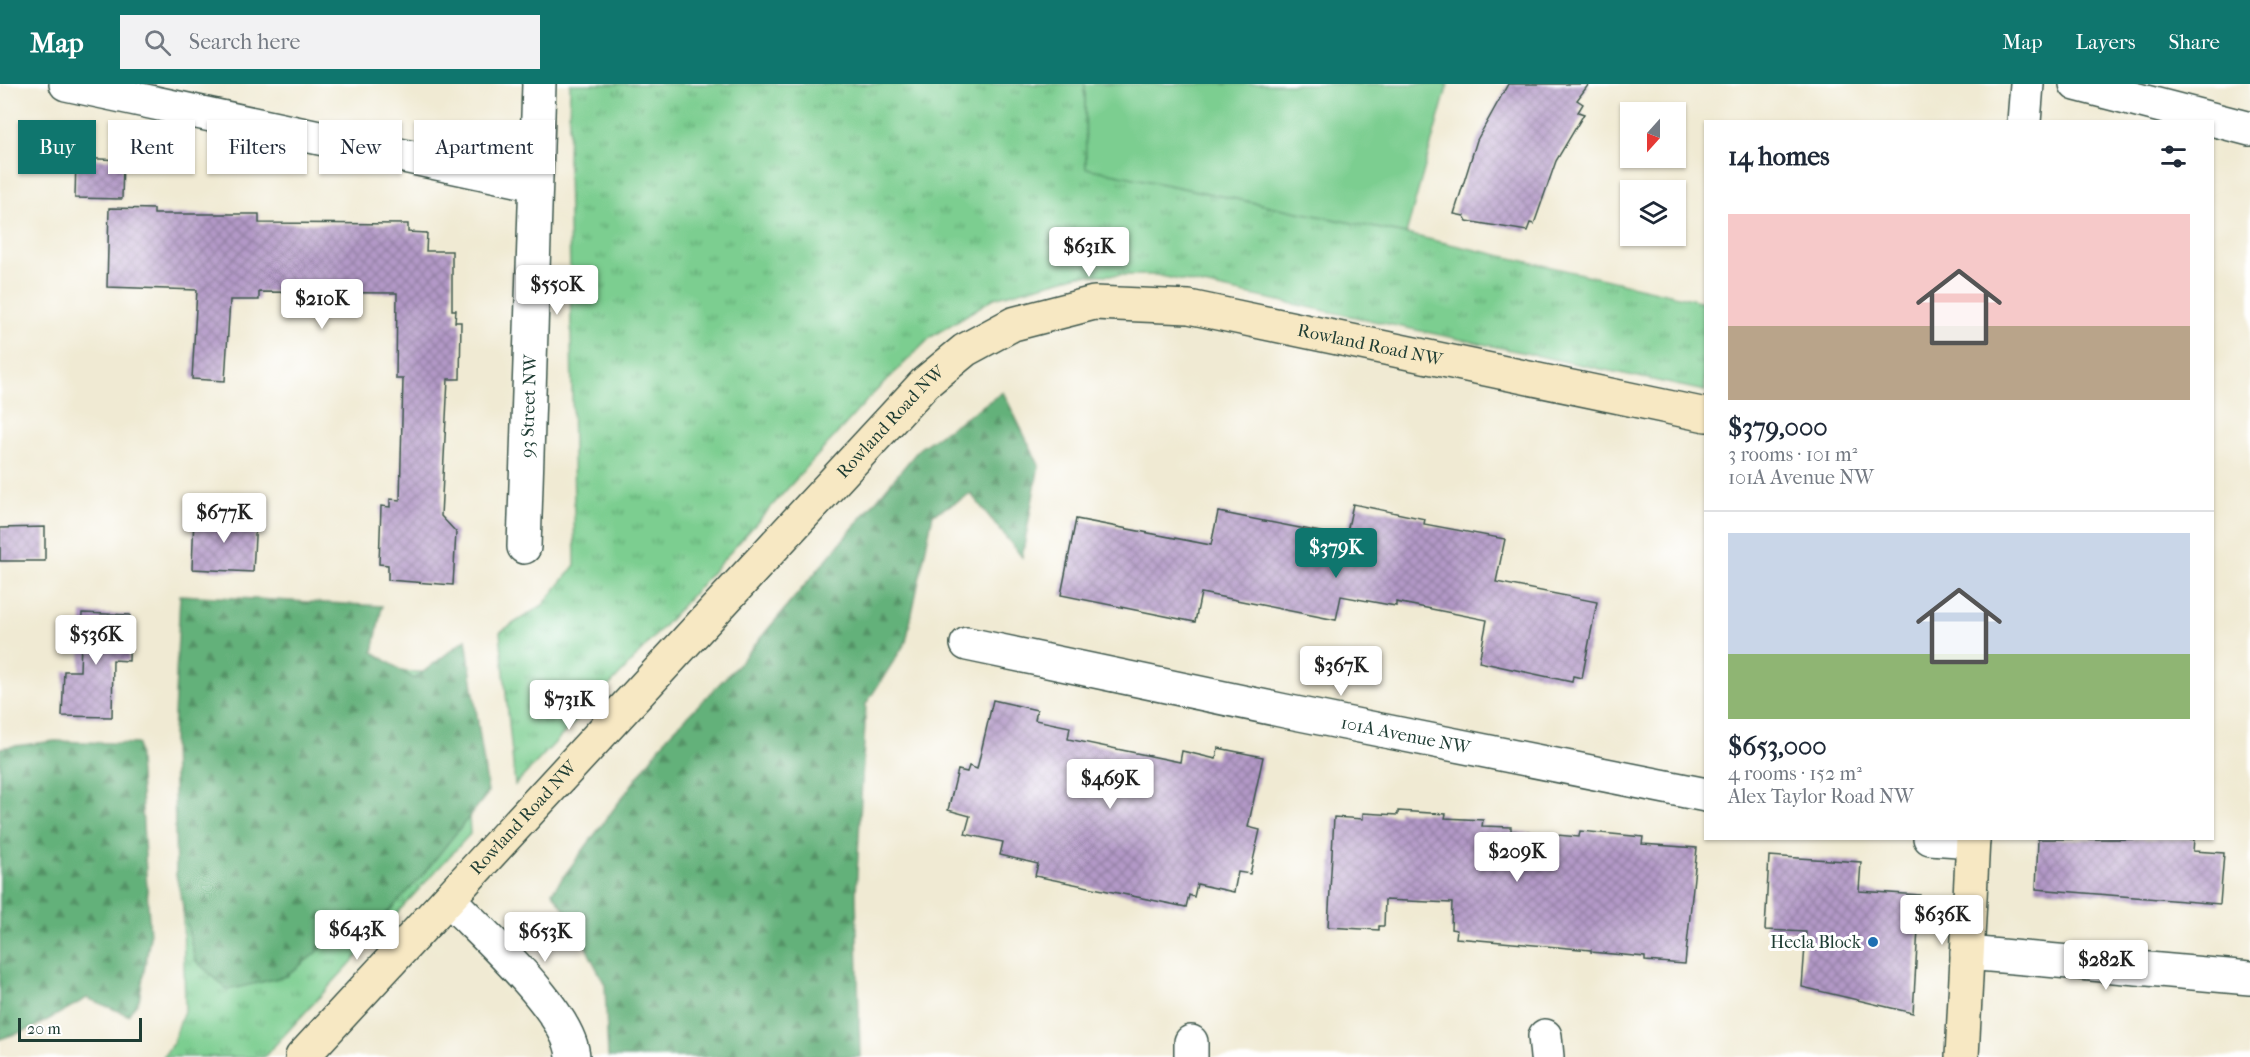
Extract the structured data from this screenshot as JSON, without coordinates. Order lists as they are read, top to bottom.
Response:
{
  "streets": {
    "main road": ["Rowland Road NW"],
    "street": ["93 Street NW", "101A Avenue NW"]
  },
  "places": ["Hecla Block"],
  "scale_bar": "20 m",
  "north": "bottom",
  "page": {
    "header": "Map",
    "search": "Search here",
    "nav": ["Map", "Layers", "Share"],
    "chip": [
      "Buy",
      "Rent",
      "Filters",
      "New",
      "Apartment"
    ],
    "heading": "14 homes",
    "list": [
      {
        "name": "$379,000",
        "note": "3 rooms · 101 m² · 101A Avenue NW"
      },
      {
        "name": "$653,000",
        "note": "4 rooms · 152 m² · Alex Taylor Road NW"
      }
    ],
    "price": [
      "$631K",
      "$550K",
      "$210K",
      "$677K",
      "$379K",
      "$536K",
      "$367K",
      "$731K",
      "$469K",
      "$209K",
      "$636K",
      "$643K",
      "$653K",
      "$282K"
    ],
    "scale": "20 m"
  }
}
